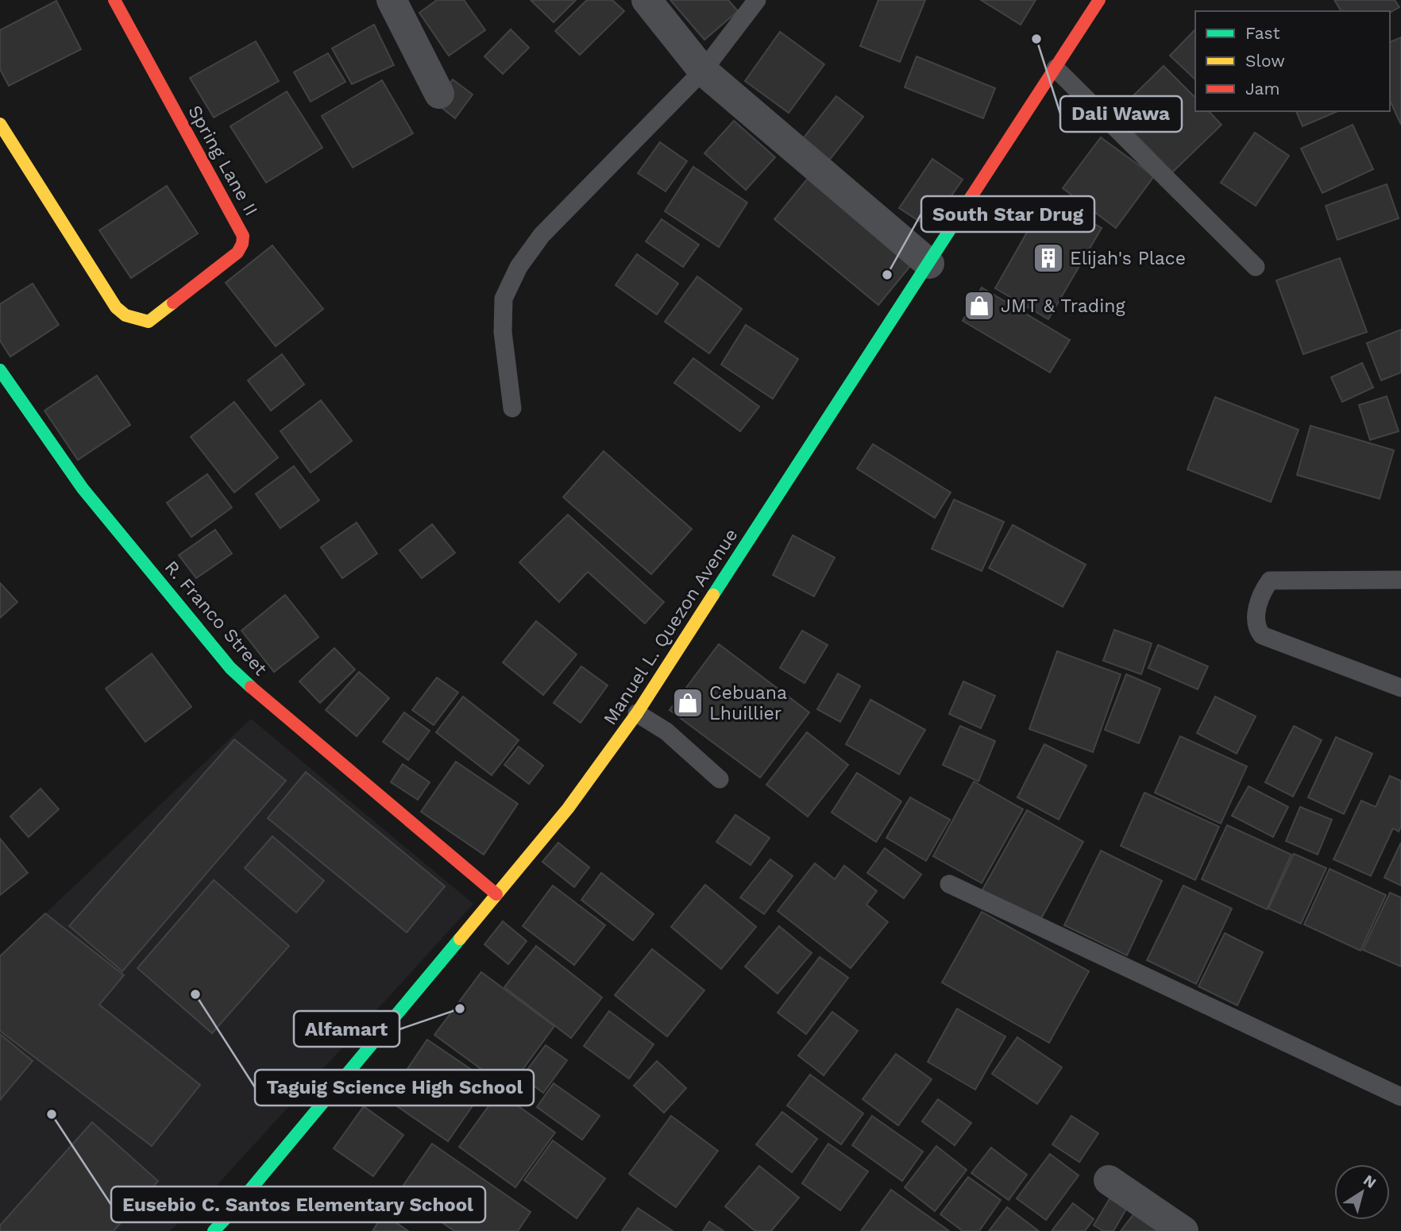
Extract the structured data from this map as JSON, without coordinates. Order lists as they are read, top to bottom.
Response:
{
  "streets": {
    "main road": ["Spring Lane II", "R. Franco Street", "Manuel L. Quezon Avenue"]
  },
  "crossings": [
    ["R. Franco Street", "Manuel L. Quezon Avenue"]
  ],
  "places": {
    "other": [
      "Dali Wawa",
      "South Star Drug",
      "Taguig Science High School",
      "Alfamart",
      "Eusebio C. Santos Elementary School"
    ],
    "building": ["Elijah's Place"],
    "shop": ["JMT & Trading", "Cebuana Lhuillier"]
  },
  "legend": ["Fast", "Slow", "Jam"],
  "north": "top right"
}
